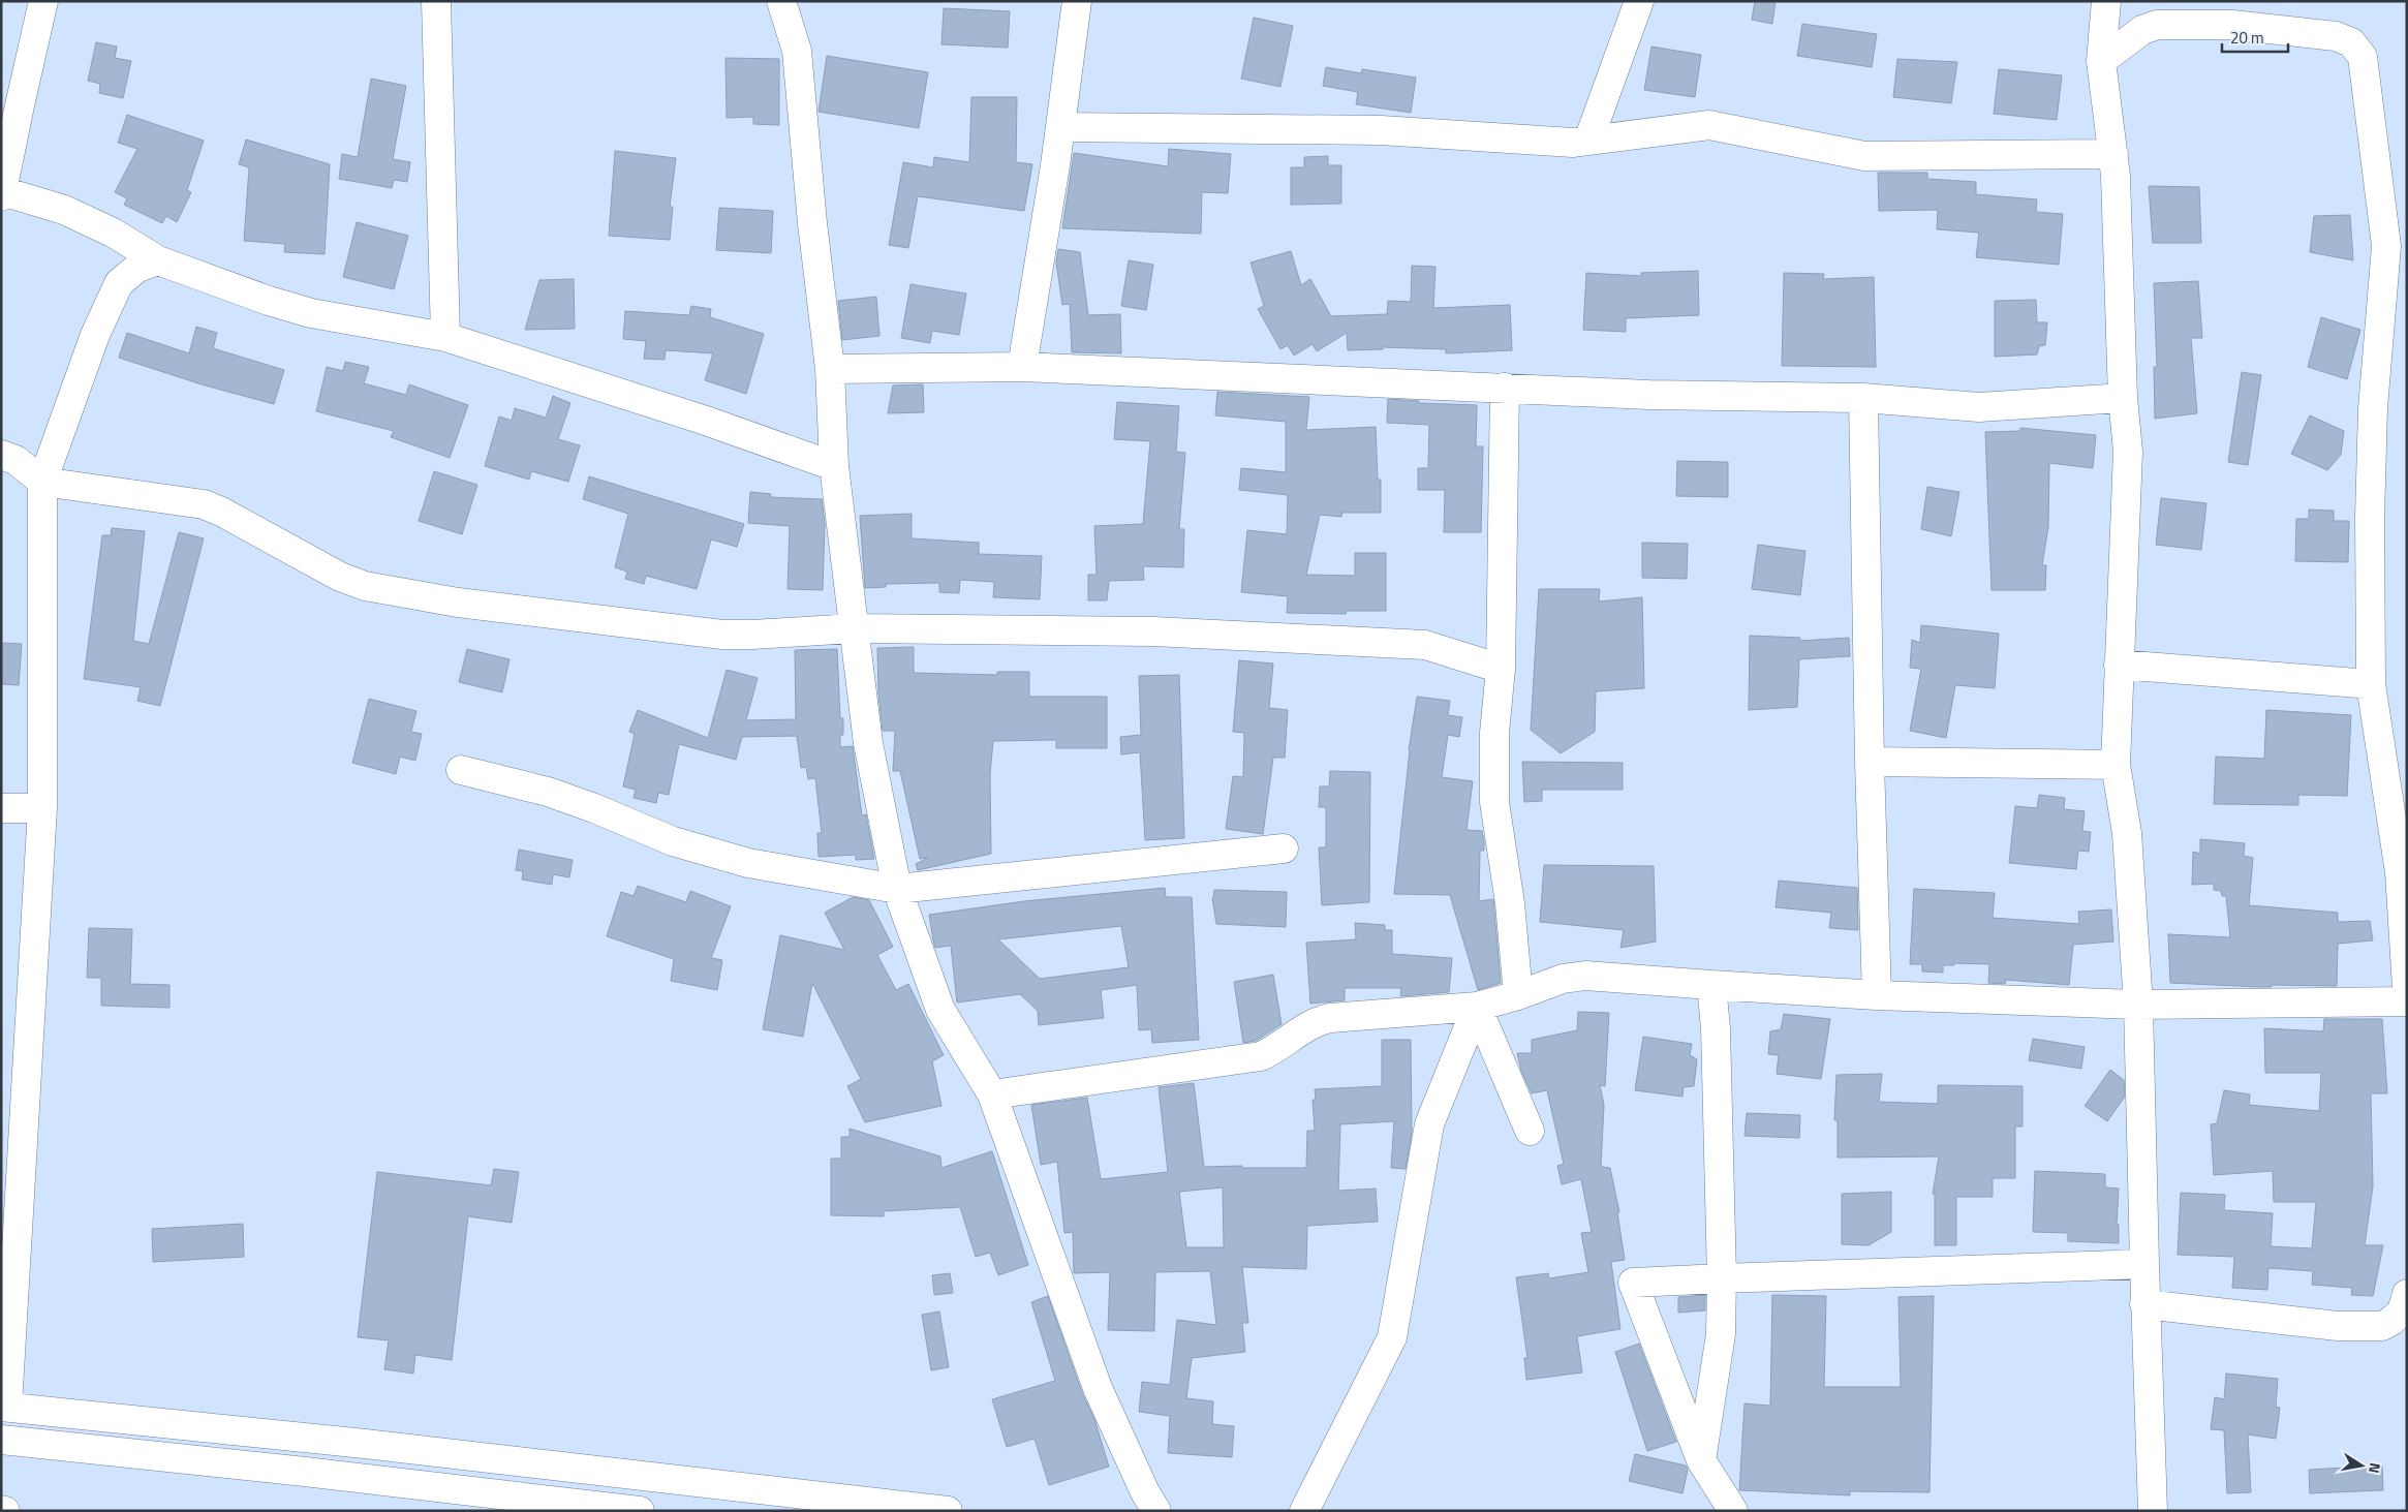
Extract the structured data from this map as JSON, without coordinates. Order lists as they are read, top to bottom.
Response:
{
  "scale_bar": "20 m",
  "north": "right"
}
